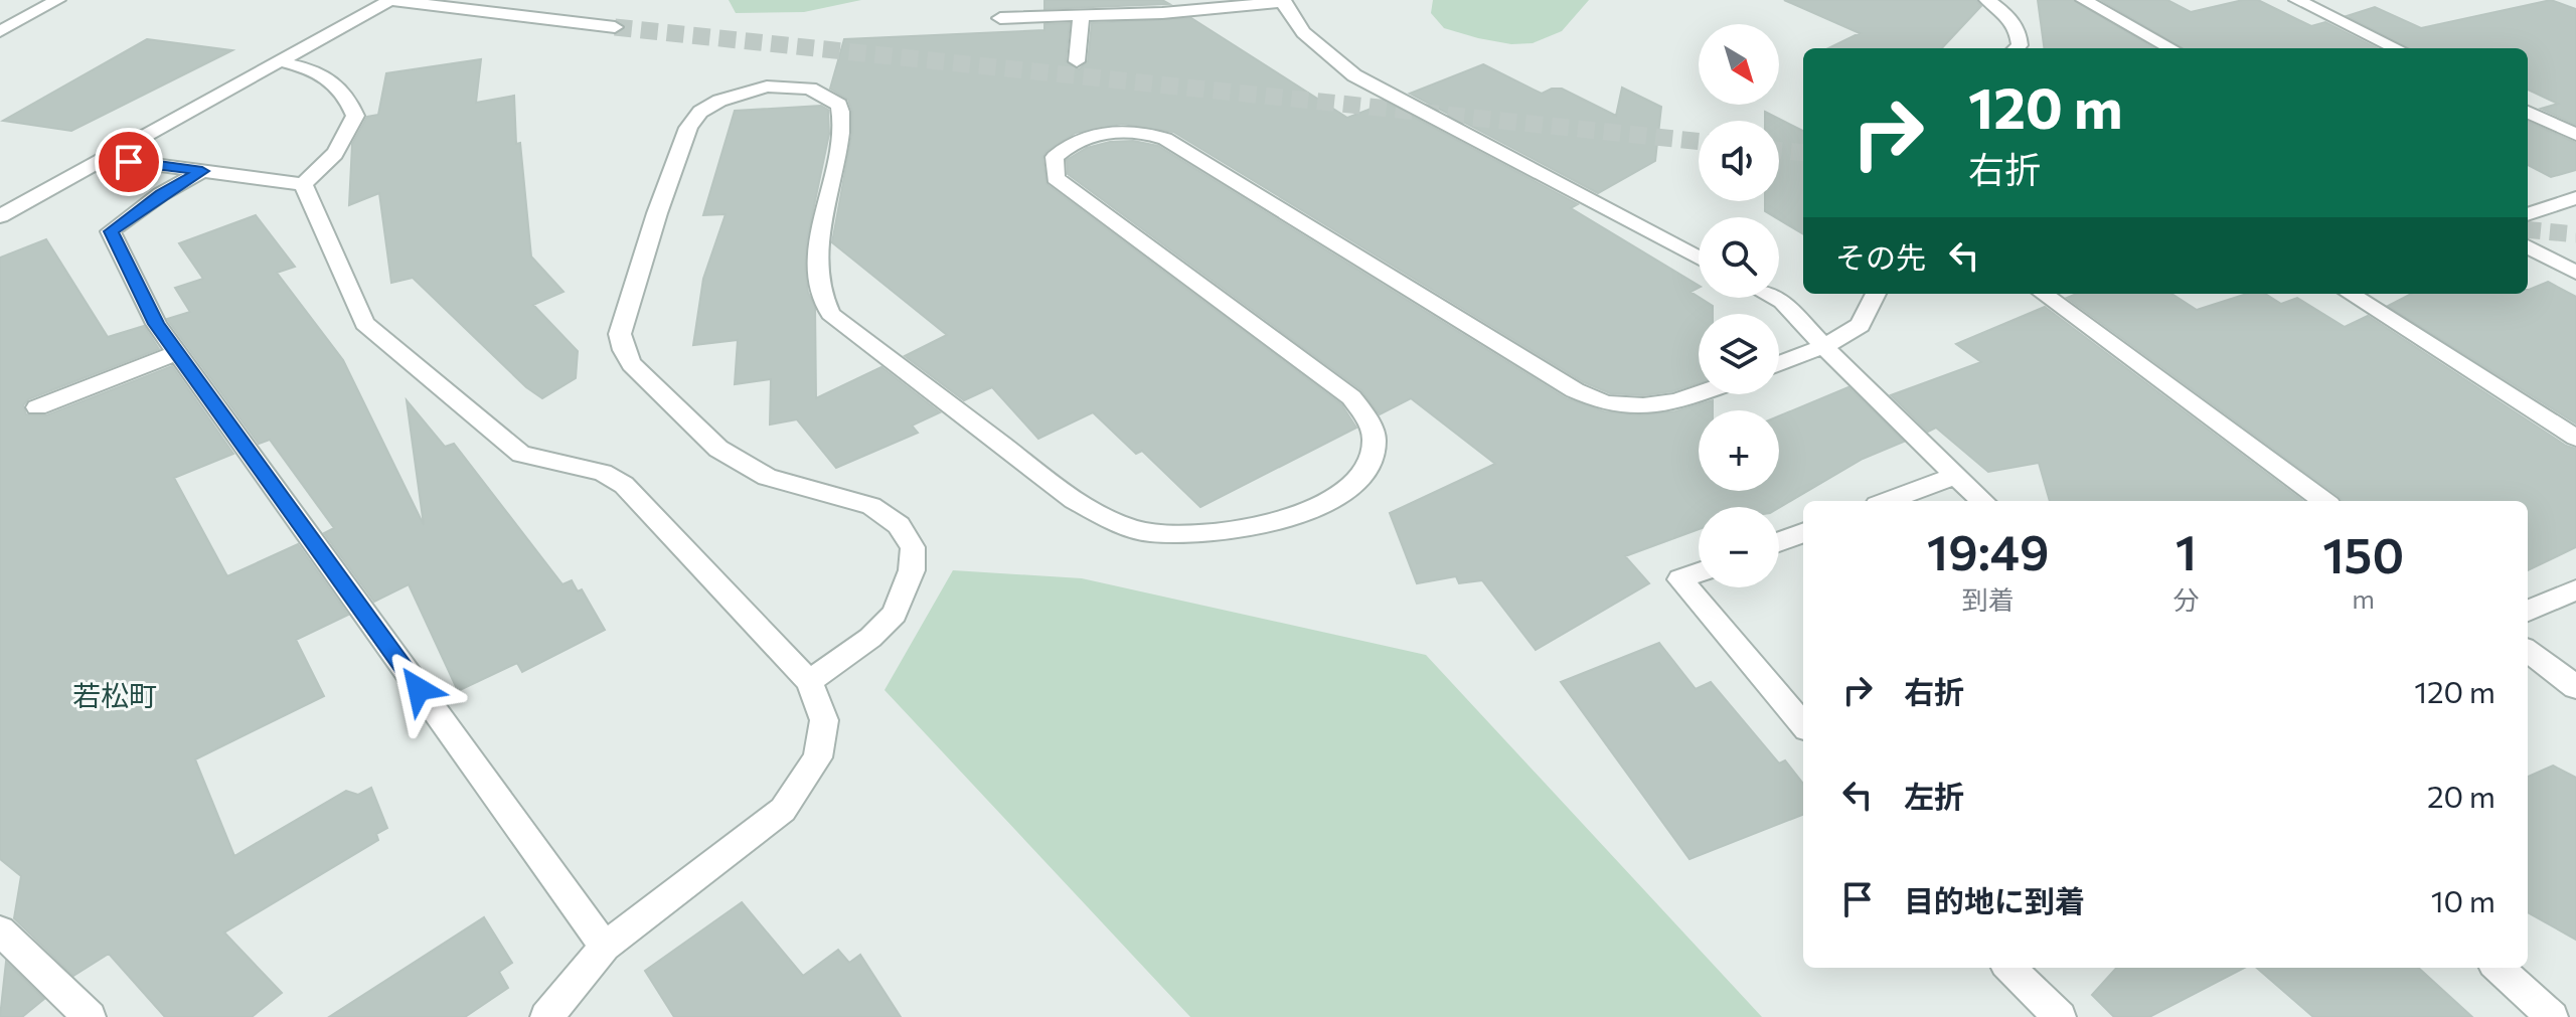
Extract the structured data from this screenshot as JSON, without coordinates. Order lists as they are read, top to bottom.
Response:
{
  "districts": ["若松町"],
  "north": "bottom right",
  "page": {
    "map_buttons": ["+", "−"],
    "turn": ["120 m", "右折"],
    "then": "その先",
    "eta": [
      "19:49",
      "到着",
      "1",
      "分",
      "150",
      "m"
    ],
    "list": [
      {
        "name": "右折",
        "value": "120 m"
      },
      {
        "name": "左折",
        "value": "20 m"
      },
      {
        "name": "目的地に到着",
        "value": "10 m"
      }
    ]
  }
}
